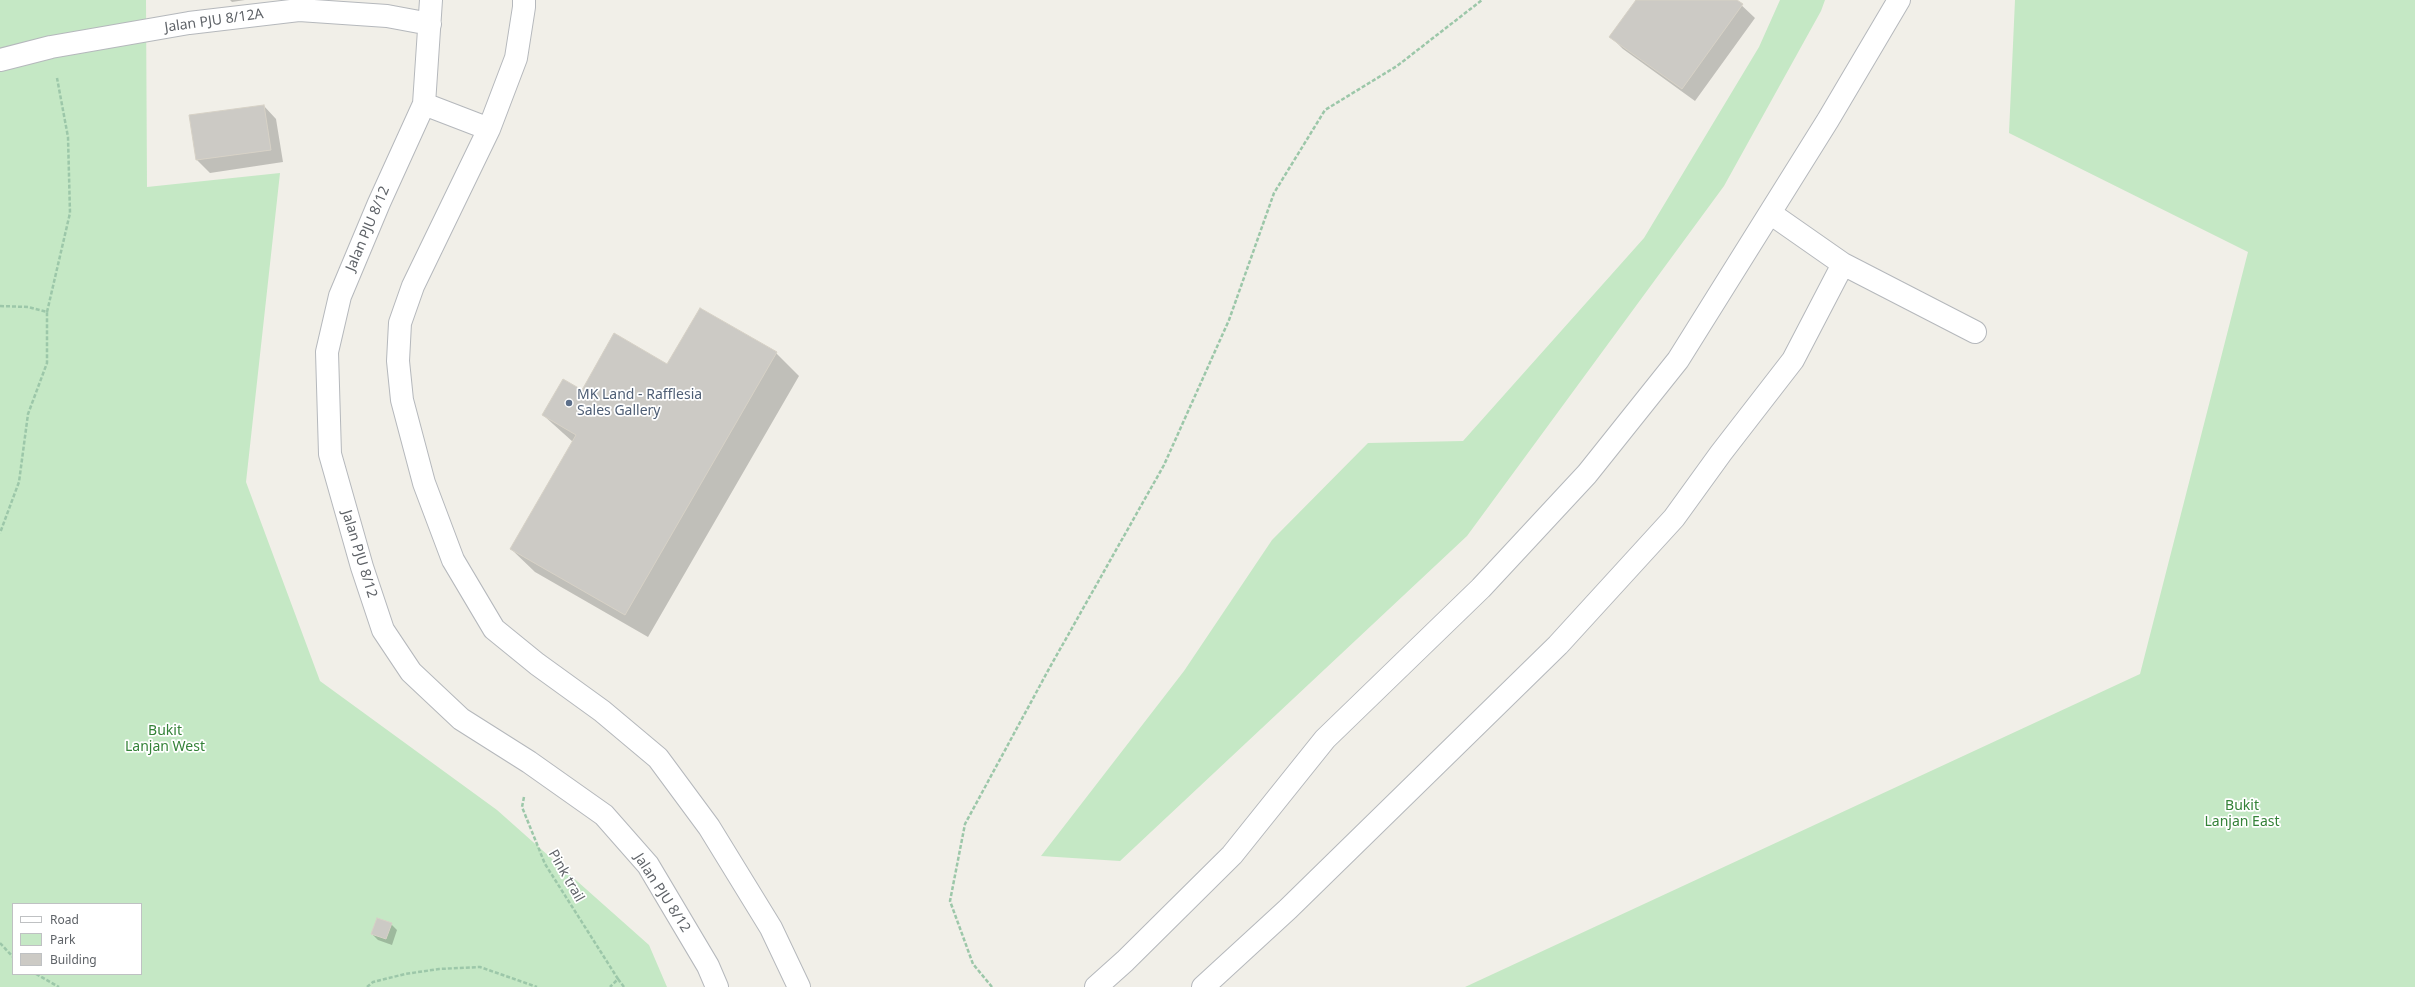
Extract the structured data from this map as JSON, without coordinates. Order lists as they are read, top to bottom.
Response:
{
  "streets": {
    "street": ["Jalan PJU 8/12A", "Jalan PJU 8/12"],
    "path": ["Pink trail"]
  },
  "crossings": [
    ["Jalan PJU 8/12A", "Jalan PJU 8/12"],
    ["Jalan PJU 8/12", "Pink trail"]
  ],
  "parks": ["Bukit Lanjan West", "Bukit Lanjan East"],
  "places": ["MK Land - Rafflesia Sales Gallery"],
  "legend": ["Road", "Park", "Building"]
}
